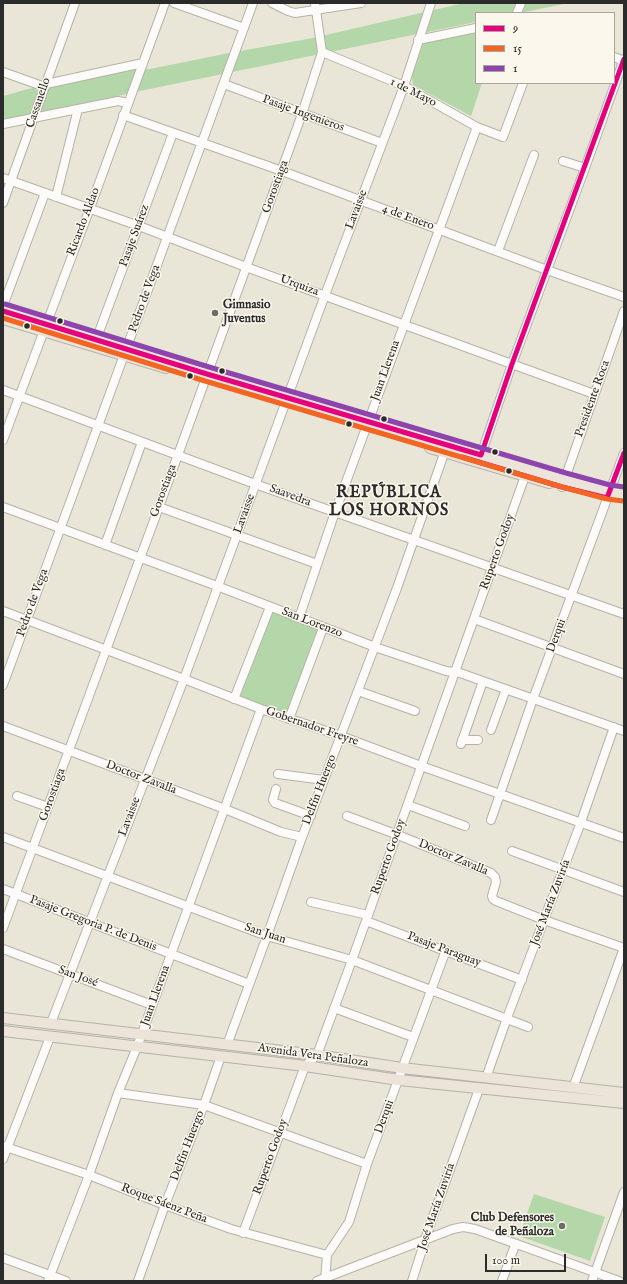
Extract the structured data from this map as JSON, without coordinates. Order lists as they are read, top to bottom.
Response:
{
  "streets": {
    "main road": ["Avenida Vera Peñaloza"],
    "street": [
      "1 de Mayo",
      "Cassanello",
      "Pasaje Ingenieros",
      "Gorostiaga",
      "Lavaisse",
      "4 de Enero",
      "Ricardo Aldao",
      "Pasaje Suárez",
      "Urquiza",
      "Pedro de Vega",
      "Juan Llerena",
      "Presidente Roca",
      "Saavedra",
      "Ruperto Godoy",
      "San Lorenzo",
      "Derqui",
      "Gobernador Freyre",
      "Doctor Zavalla",
      "Delfín Huergo",
      "José María Zuviría",
      "Pasaje Gregoria P. de Denis",
      "San Juan",
      "Pasaje Paraguay",
      "San José",
      "Roque Sáenz Peña"
    ]
  },
  "crossings": [
    ["1 de Mayo", "Gorostiaga"],
    ["1 de Mayo", "Lavaisse"],
    ["1 de Mayo", "Juan Llerena"],
    ["Cassanello", "Urquiza"],
    ["Pasaje Ingenieros", "Gorostiaga"],
    ["Pasaje Ingenieros", "Lavaisse"],
    ["Pasaje Ingenieros", "Pedro de Vega"],
    ["Gorostiaga", "4 de Enero"],
    ["Gorostiaga", "Urquiza"],
    ["Gorostiaga", "Saavedra"],
    ["Gorostiaga", "San Lorenzo"],
    ["Gorostiaga", "Gobernador Freyre"],
    ["Gorostiaga", "Doctor Zavalla"],
    ["Gorostiaga", "Pasaje Gregoria P. de Denis"],
    ["Gorostiaga", "San Juan"],
    ["Lavaisse", "4 de Enero"],
    ["Lavaisse", "Urquiza"],
    ["Lavaisse", "Saavedra"],
    ["Lavaisse", "San Lorenzo"],
    ["Lavaisse", "Gobernador Freyre"],
    ["Lavaisse", "Doctor Zavalla"],
    ["Lavaisse", "Pasaje Gregoria P. de Denis"],
    ["Lavaisse", "San Juan"],
    ["Lavaisse", "San José"],
    ["Lavaisse", "Avenida Vera Peñaloza"],
    ["4 de Enero", "Ricardo Aldao"],
    ["4 de Enero", "Pasaje Suárez"],
    ["4 de Enero", "Pedro de Vega"],
    ["4 de Enero", "Juan Llerena"],
    ["Ricardo Aldao", "Urquiza"],
    ["Ricardo Aldao", "Saavedra"],
    ["Pasaje Suárez", "Urquiza"],
    ["Urquiza", "Pedro de Vega"],
    ["Urquiza", "Juan Llerena"],
    ["Urquiza", "Presidente Roca"],
    ["Pedro de Vega", "Saavedra"],
    ["Pedro de Vega", "San Lorenzo"],
    ["Pedro de Vega", "Gobernador Freyre"],
    ["Juan Llerena", "Saavedra"],
    ["Juan Llerena", "San Lorenzo"],
    ["Juan Llerena", "Gobernador Freyre"],
    ["Juan Llerena", "Doctor Zavalla"],
    ["Juan Llerena", "Pasaje Gregoria P. de Denis"],
    ["Juan Llerena", "San Juan"],
    ["Juan Llerena", "San José"],
    ["Juan Llerena", "Avenida Vera Peñaloza"],
    ["Juan Llerena", "Roque Sáenz Peña"],
    ["Saavedra", "Ruperto Godoy"],
    ["Saavedra", "Derqui"],
    ["Saavedra", "Delfín Huergo"],
    ["Ruperto Godoy", "San Lorenzo"],
    ["Ruperto Godoy", "Gobernador Freyre"],
    ["Ruperto Godoy", "Doctor Zavalla"],
    ["Ruperto Godoy", "San Juan"],
    ["Ruperto Godoy", "Pasaje Paraguay"],
    ["Ruperto Godoy", "Avenida Vera Peñaloza"],
    ["Ruperto Godoy", "Roque Sáenz Peña"],
    ["San Lorenzo", "Derqui"],
    ["San Lorenzo", "Delfín Huergo"],
    ["San Lorenzo", "José María Zuviría"],
    ["Derqui", "Gobernador Freyre"],
    ["Derqui", "San Juan"],
    ["Derqui", "Pasaje Paraguay"],
    ["Derqui", "Avenida Vera Peñaloza"],
    ["Derqui", "Roque Sáenz Peña"],
    ["Gobernador Freyre", "Delfín Huergo"],
    ["Gobernador Freyre", "José María Zuviría"],
    ["Doctor Zavalla", "Delfín Huergo"],
    ["Doctor Zavalla", "José María Zuviría"],
    ["Delfín Huergo", "Pasaje Gregoria P. de Denis"],
    ["Delfín Huergo", "San Juan"],
    ["Delfín Huergo", "Avenida Vera Peñaloza"],
    ["Delfín Huergo", "Roque Sáenz Peña"],
    ["José María Zuviría", "San Juan"],
    ["José María Zuviría", "Pasaje Paraguay"],
    ["José María Zuviría", "Avenida Vera Peñaloza"]
  ],
  "districts": ["REPÚBLICA LOS HORNOS"],
  "places": ["Gimnasio Juventus", "Club Defensores de Peñaloza"],
  "lines": ["transit line 9", "transit line 1", "transit line 15"],
  "legend": ["9", "15", "1"],
  "scale_bar": "100 m"
}
